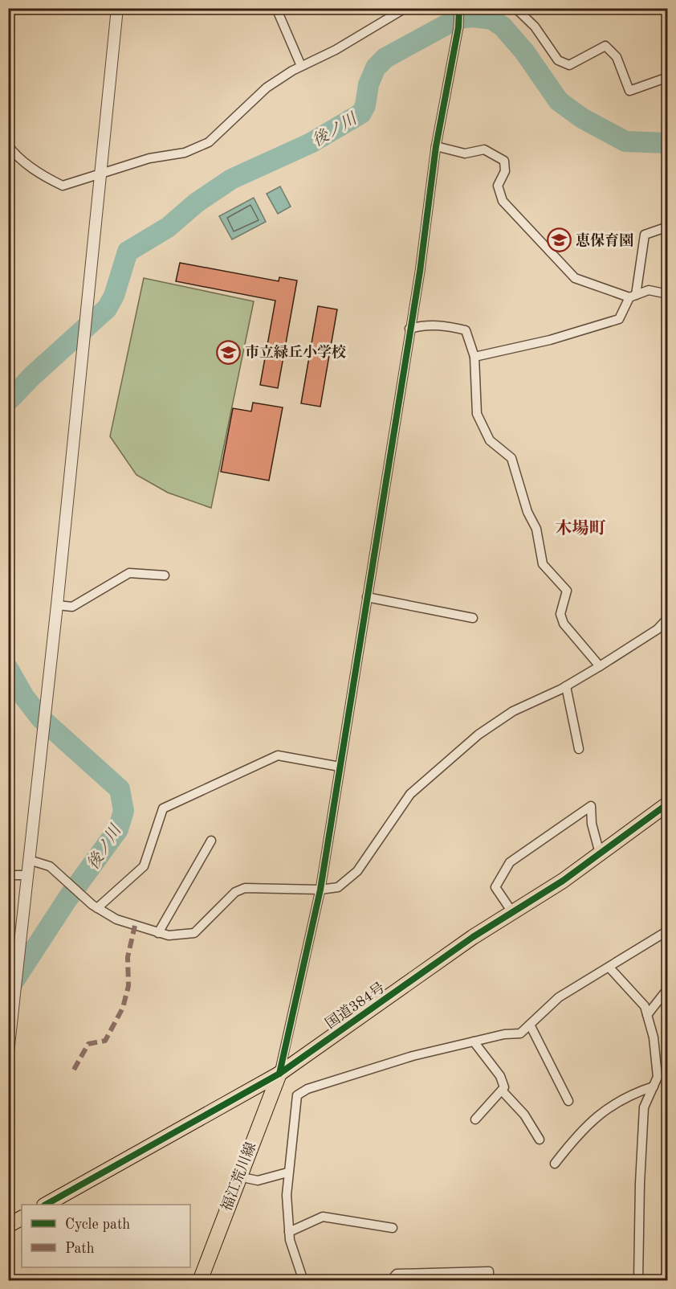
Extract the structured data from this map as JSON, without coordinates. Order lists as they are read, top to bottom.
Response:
{
  "streets": {
    "main road": ["国道384号", "福江荒川線"]
  },
  "crossings": [
    ["国道384号", "福江荒川線"]
  ],
  "districts": ["木場町"],
  "water": ["後ノ川"],
  "places": {
    "school or university": ["恵保育園", "市立緑丘小学校"]
  },
  "legend": ["Cycle path", "Path"]
}
